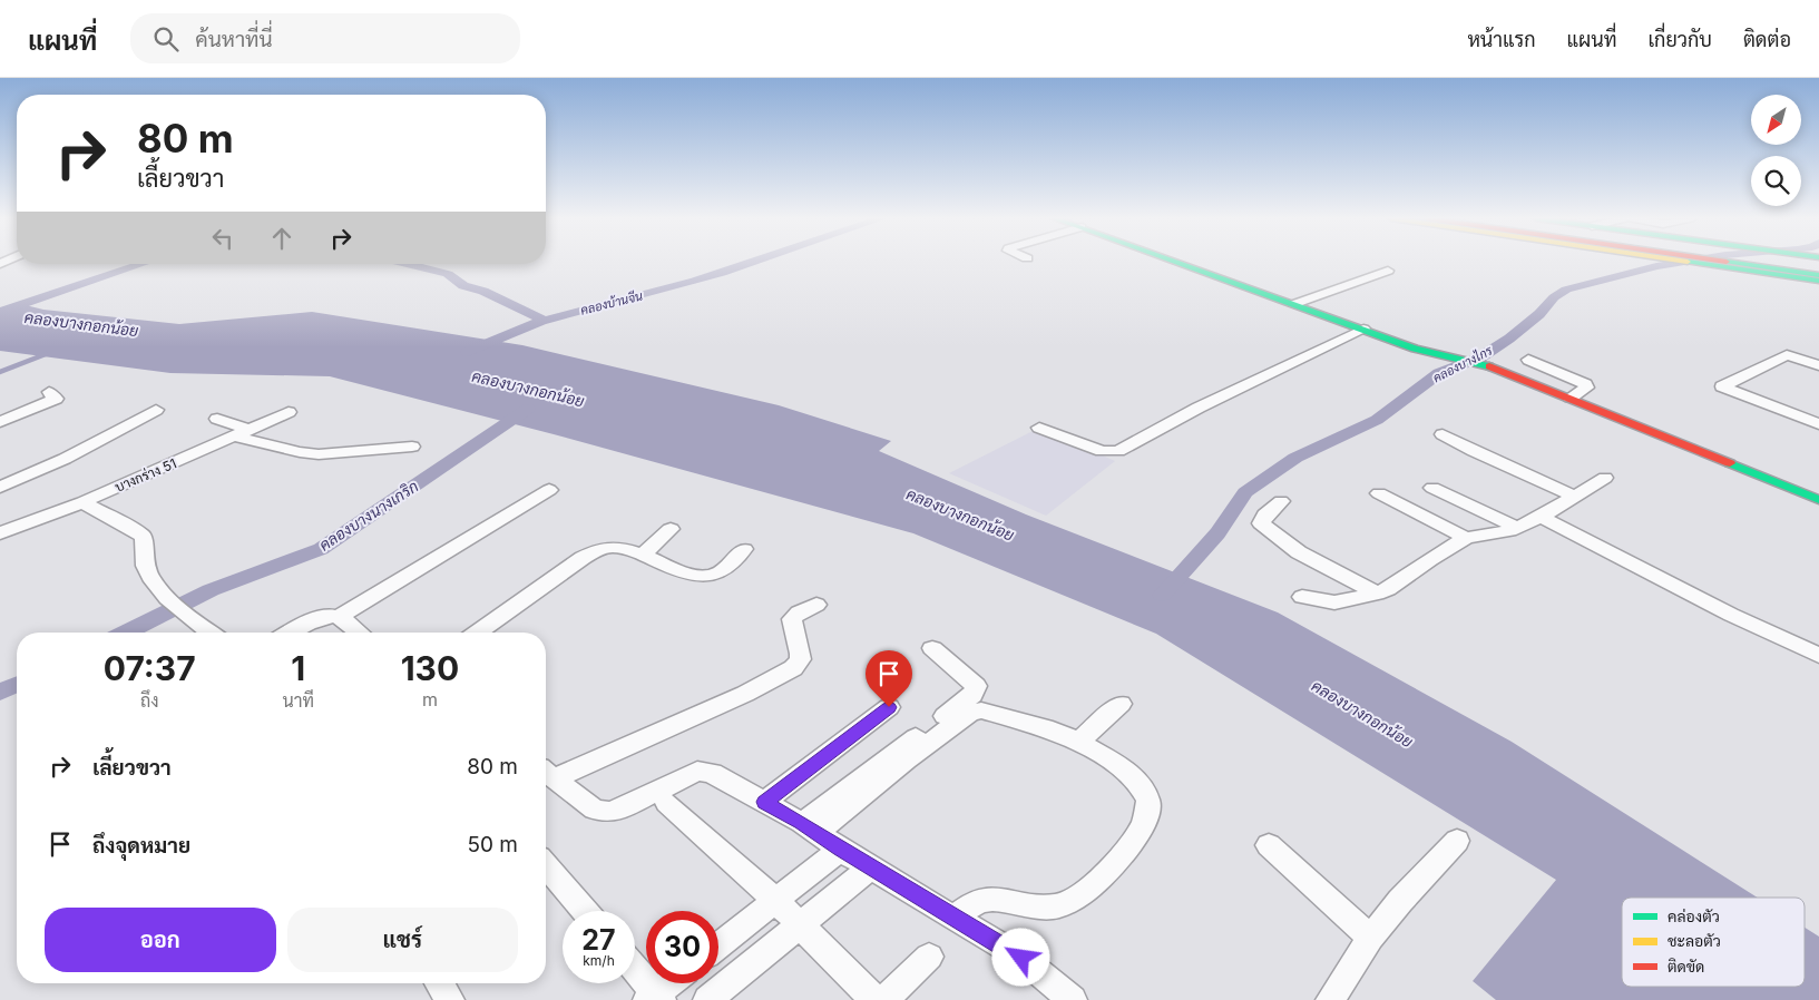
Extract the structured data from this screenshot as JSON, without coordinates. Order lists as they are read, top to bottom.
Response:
{
  "streets": {
    "street": ["บางกร่าง 51"]
  },
  "water": [
    "คลองบ้านจีน",
    "คลองบางกอกน้อย",
    "คลองบางไกร",
    "คลองบางนางเกริก"
  ],
  "legend": ["คล่องตัว", "ชะลอตัว", "ติดขัด"],
  "north": "bottom left",
  "page": {
    "header": "แผนที่",
    "search": "ค้นหาที่นี่",
    "nav": [
      "หน้าแรก",
      "แผนที่",
      "เกี่ยวกับ",
      "ติดต่อ"
    ],
    "turn": ["80 m", "เลี้ยวขวา"],
    "eta": [
      "07:37",
      "ถึง",
      "1",
      "นาที",
      "130",
      "m"
    ],
    "list": [
      {
        "name": "เลี้ยวขวา",
        "value": "80 m"
      },
      {
        "name": "ถึงจุดหมาย",
        "value": "50 m"
      }
    ],
    "buttons": ["ออก", "แชร์"],
    "speed": "27 km/h",
    "limit": "30"
  }
}
